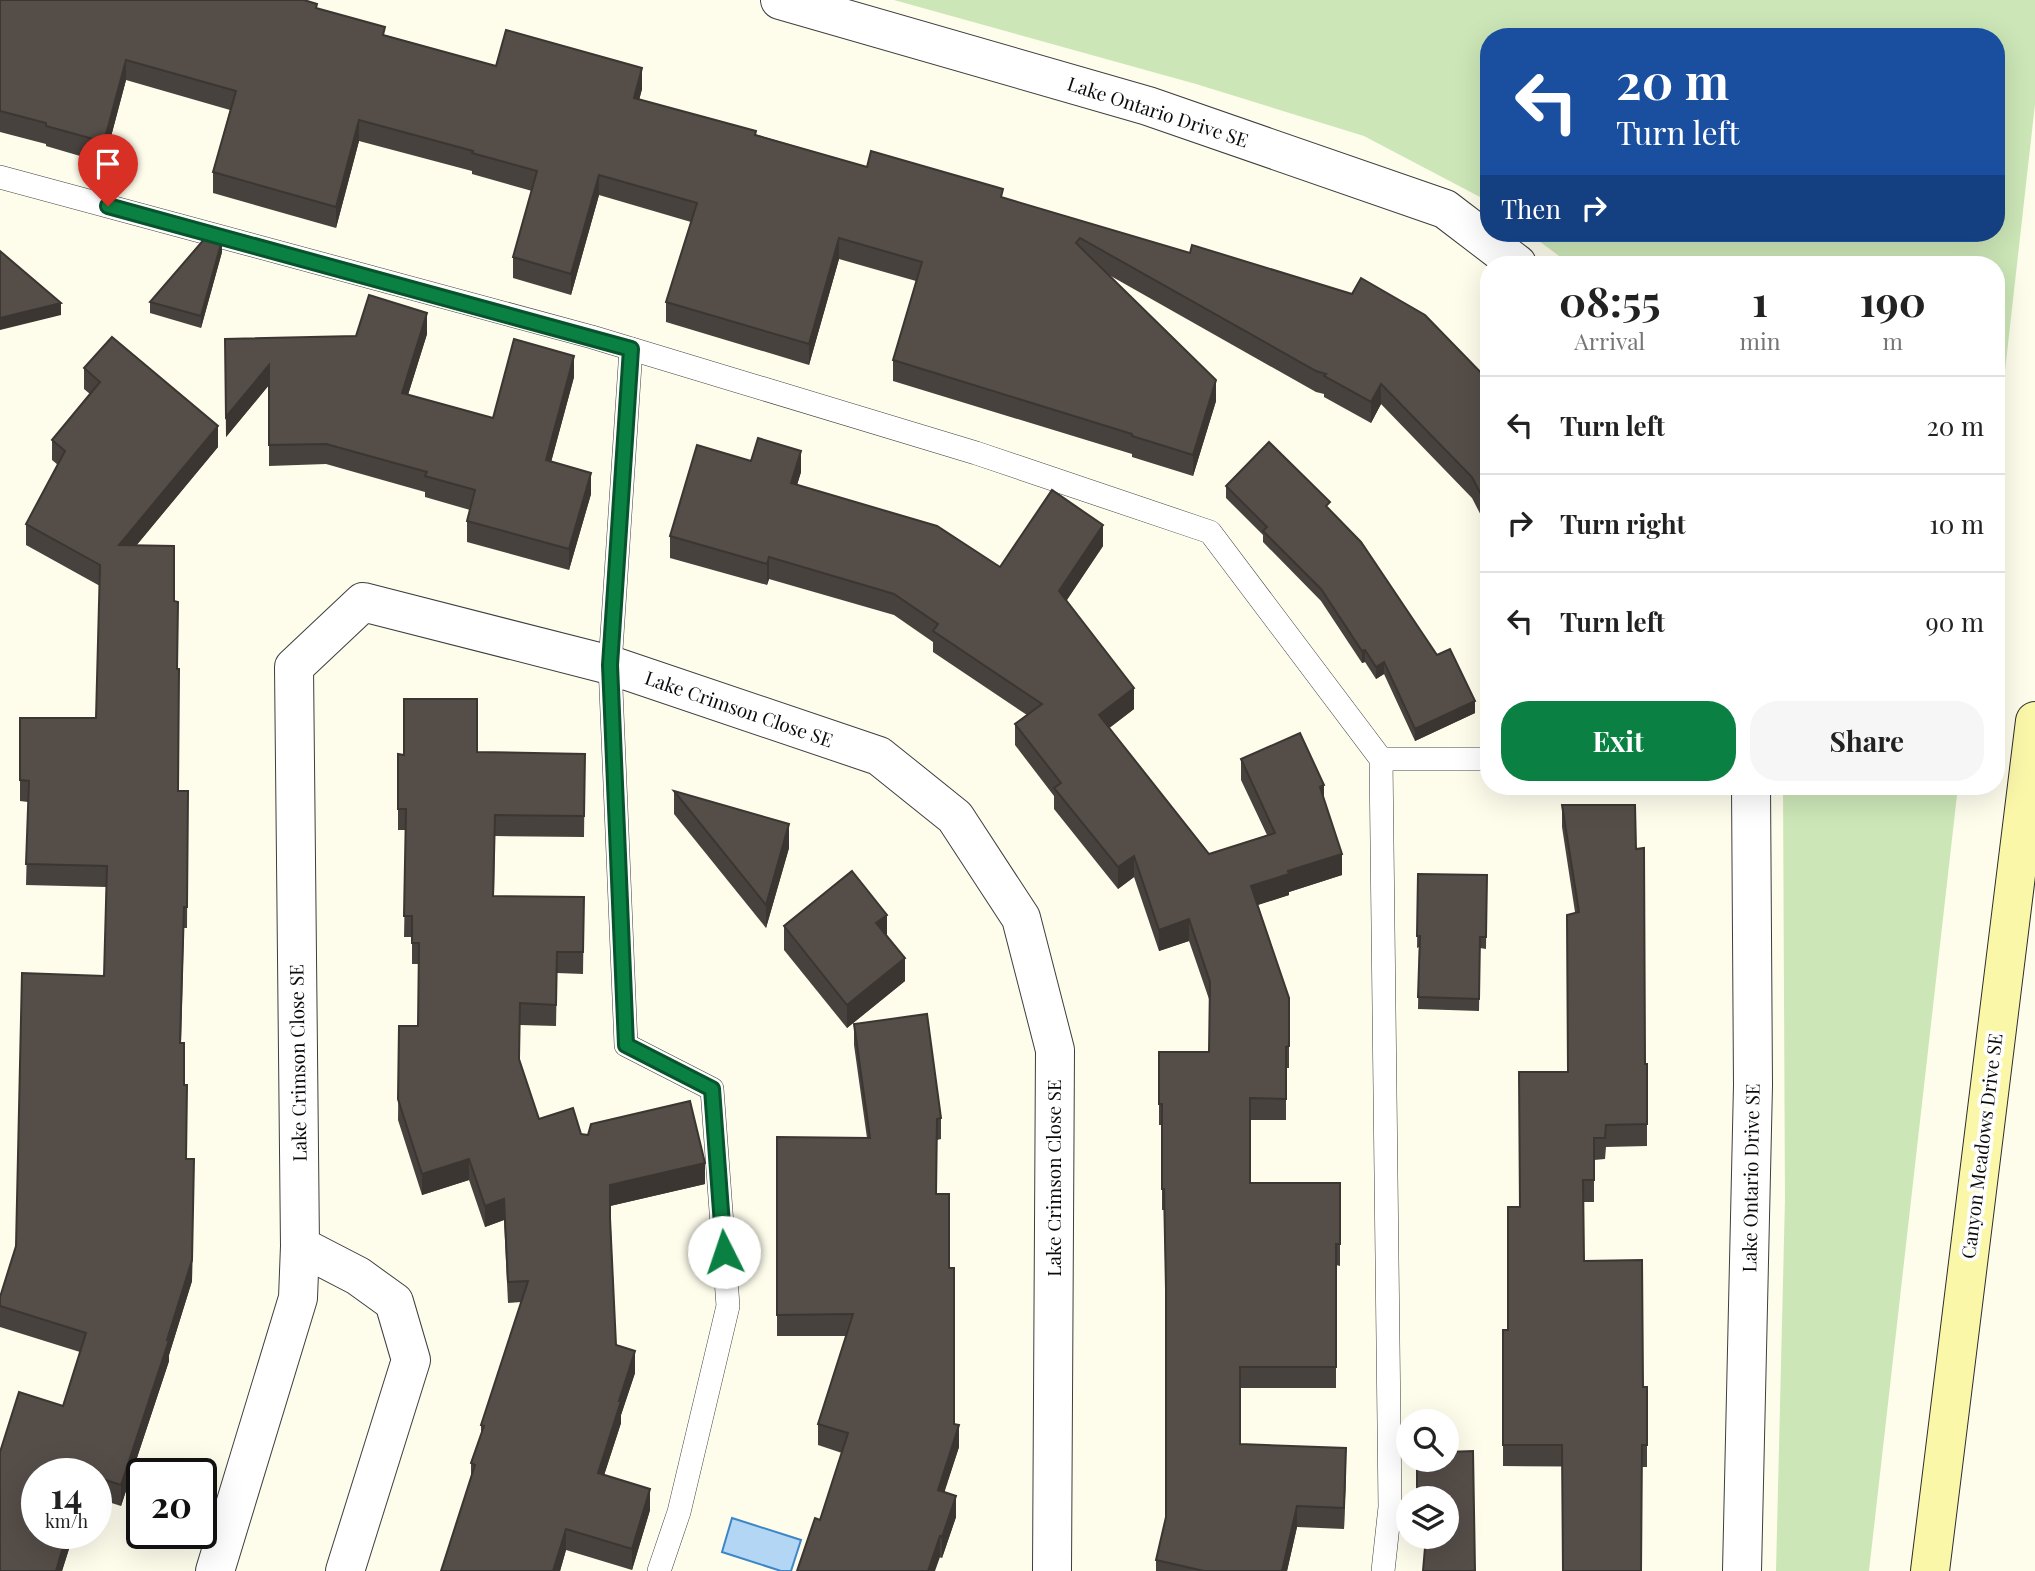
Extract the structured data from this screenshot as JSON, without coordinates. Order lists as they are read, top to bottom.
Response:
{
  "streets": {
    "main road": ["Canyon Meadows Drive SE"],
    "street": ["Lake Ontario Drive SE", "Lake Crimson Close SE"]
  },
  "page": {
    "turn": ["20 m", "Turn left"],
    "then": "Then",
    "eta": [
      "08:55",
      "Arrival",
      "1",
      "min",
      "190",
      "m"
    ],
    "list": [
      {
        "name": "Turn left",
        "value": "20 m"
      },
      {
        "name": "Turn right",
        "value": "10 m"
      },
      {
        "name": "Turn left",
        "value": "90 m"
      }
    ],
    "buttons": ["Exit", "Share"],
    "speed": "14 km/h",
    "limit": "20"
  }
}
